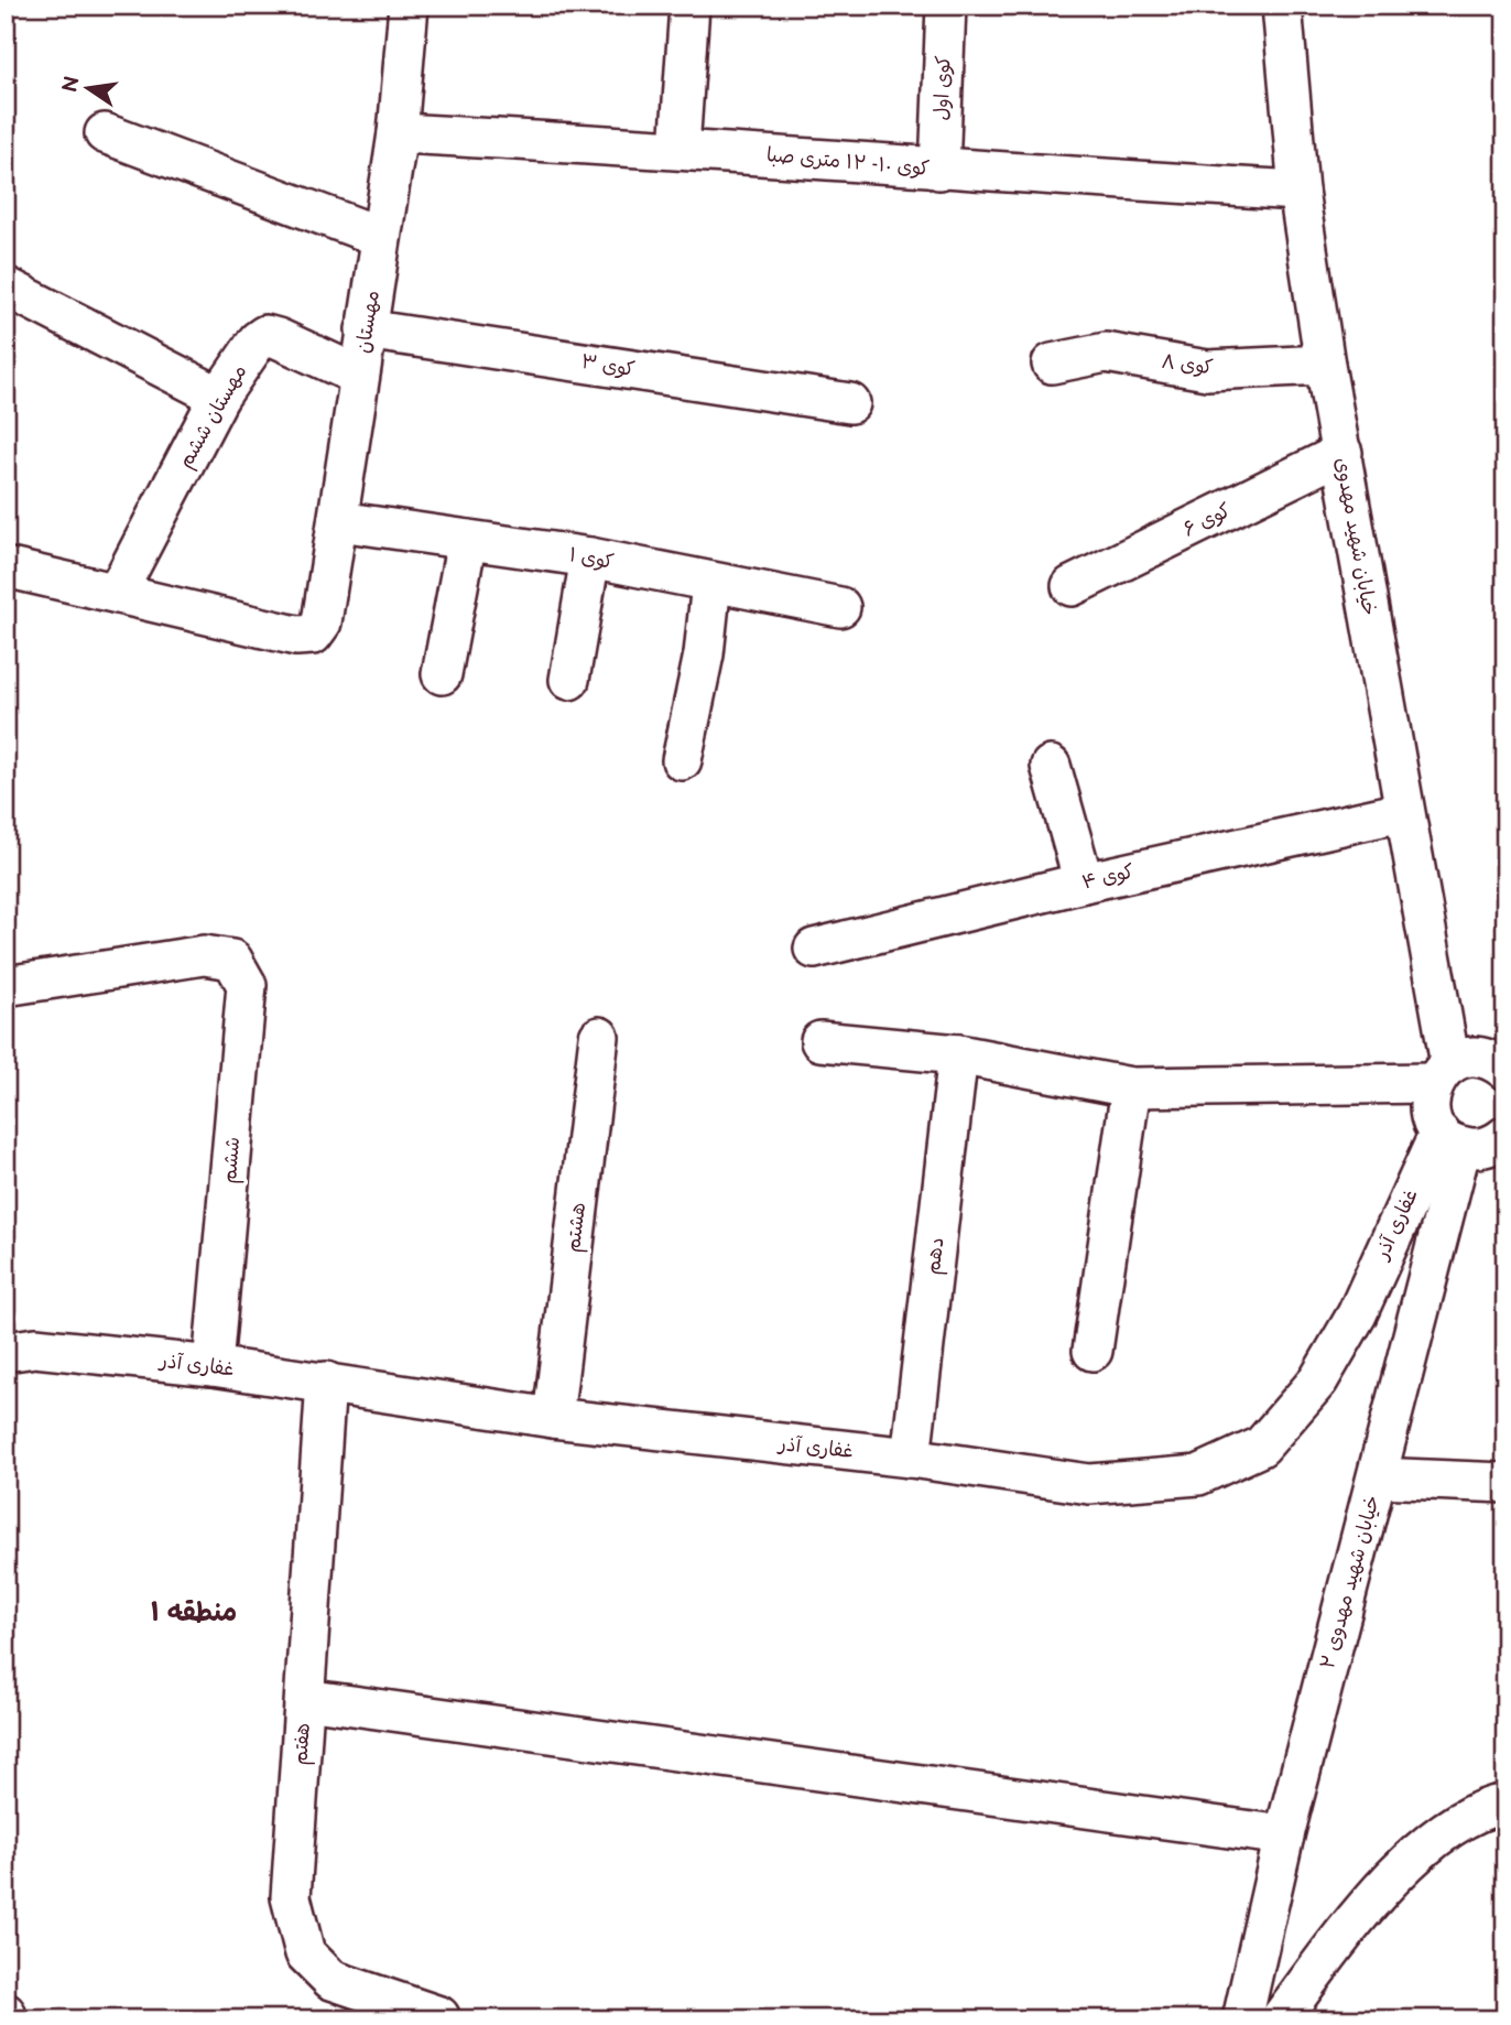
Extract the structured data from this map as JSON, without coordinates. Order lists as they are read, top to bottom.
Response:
{
  "streets": {
    "street": [
      "کوی اول",
      "کوی ۱۰- ۱۲ متری صبا",
      "مهستان",
      "کوی ۸",
      "کوی ۳",
      "مهستان ششم",
      "کوی ۶",
      "خیابان شهید مهدوی",
      "کوی ۱",
      "کوی ۴",
      "ششم",
      "غفاری آذر",
      "هشتم",
      "دهم",
      "خیابان شهید مهدوی ۲",
      "هفتم"
    ]
  },
  "crossings": [
    ["کوی اول", "کوی ۱۰- ۱۲ متری صبا"],
    ["کوی ۱۰- ۱۲ متری صبا", "مهستان"],
    ["کوی ۱۰- ۱۲ متری صبا", "خیابان شهید مهدوی"],
    ["مهستان", "کوی ۳"],
    ["مهستان", "مهستان ششم"],
    ["مهستان", "کوی ۱"],
    ["کوی ۸", "خیابان شهید مهدوی"],
    ["کوی ۶", "خیابان شهید مهدوی"],
    ["خیابان شهید مهدوی", "کوی ۴"],
    ["خیابان شهید مهدوی", "غفاری آذر"],
    ["خیابان شهید مهدوی", "خیابان شهید مهدوی ۲"],
    ["ششم", "غفاری آذر"],
    ["غفاری آذر", "هشتم"],
    ["غفاری آذر", "دهم"],
    ["غفاری آذر", "خیابان شهید مهدوی ۲"],
    ["غفاری آذر", "هفتم"]
  ],
  "districts": ["منطقه ۱"],
  "north": "left"
}
